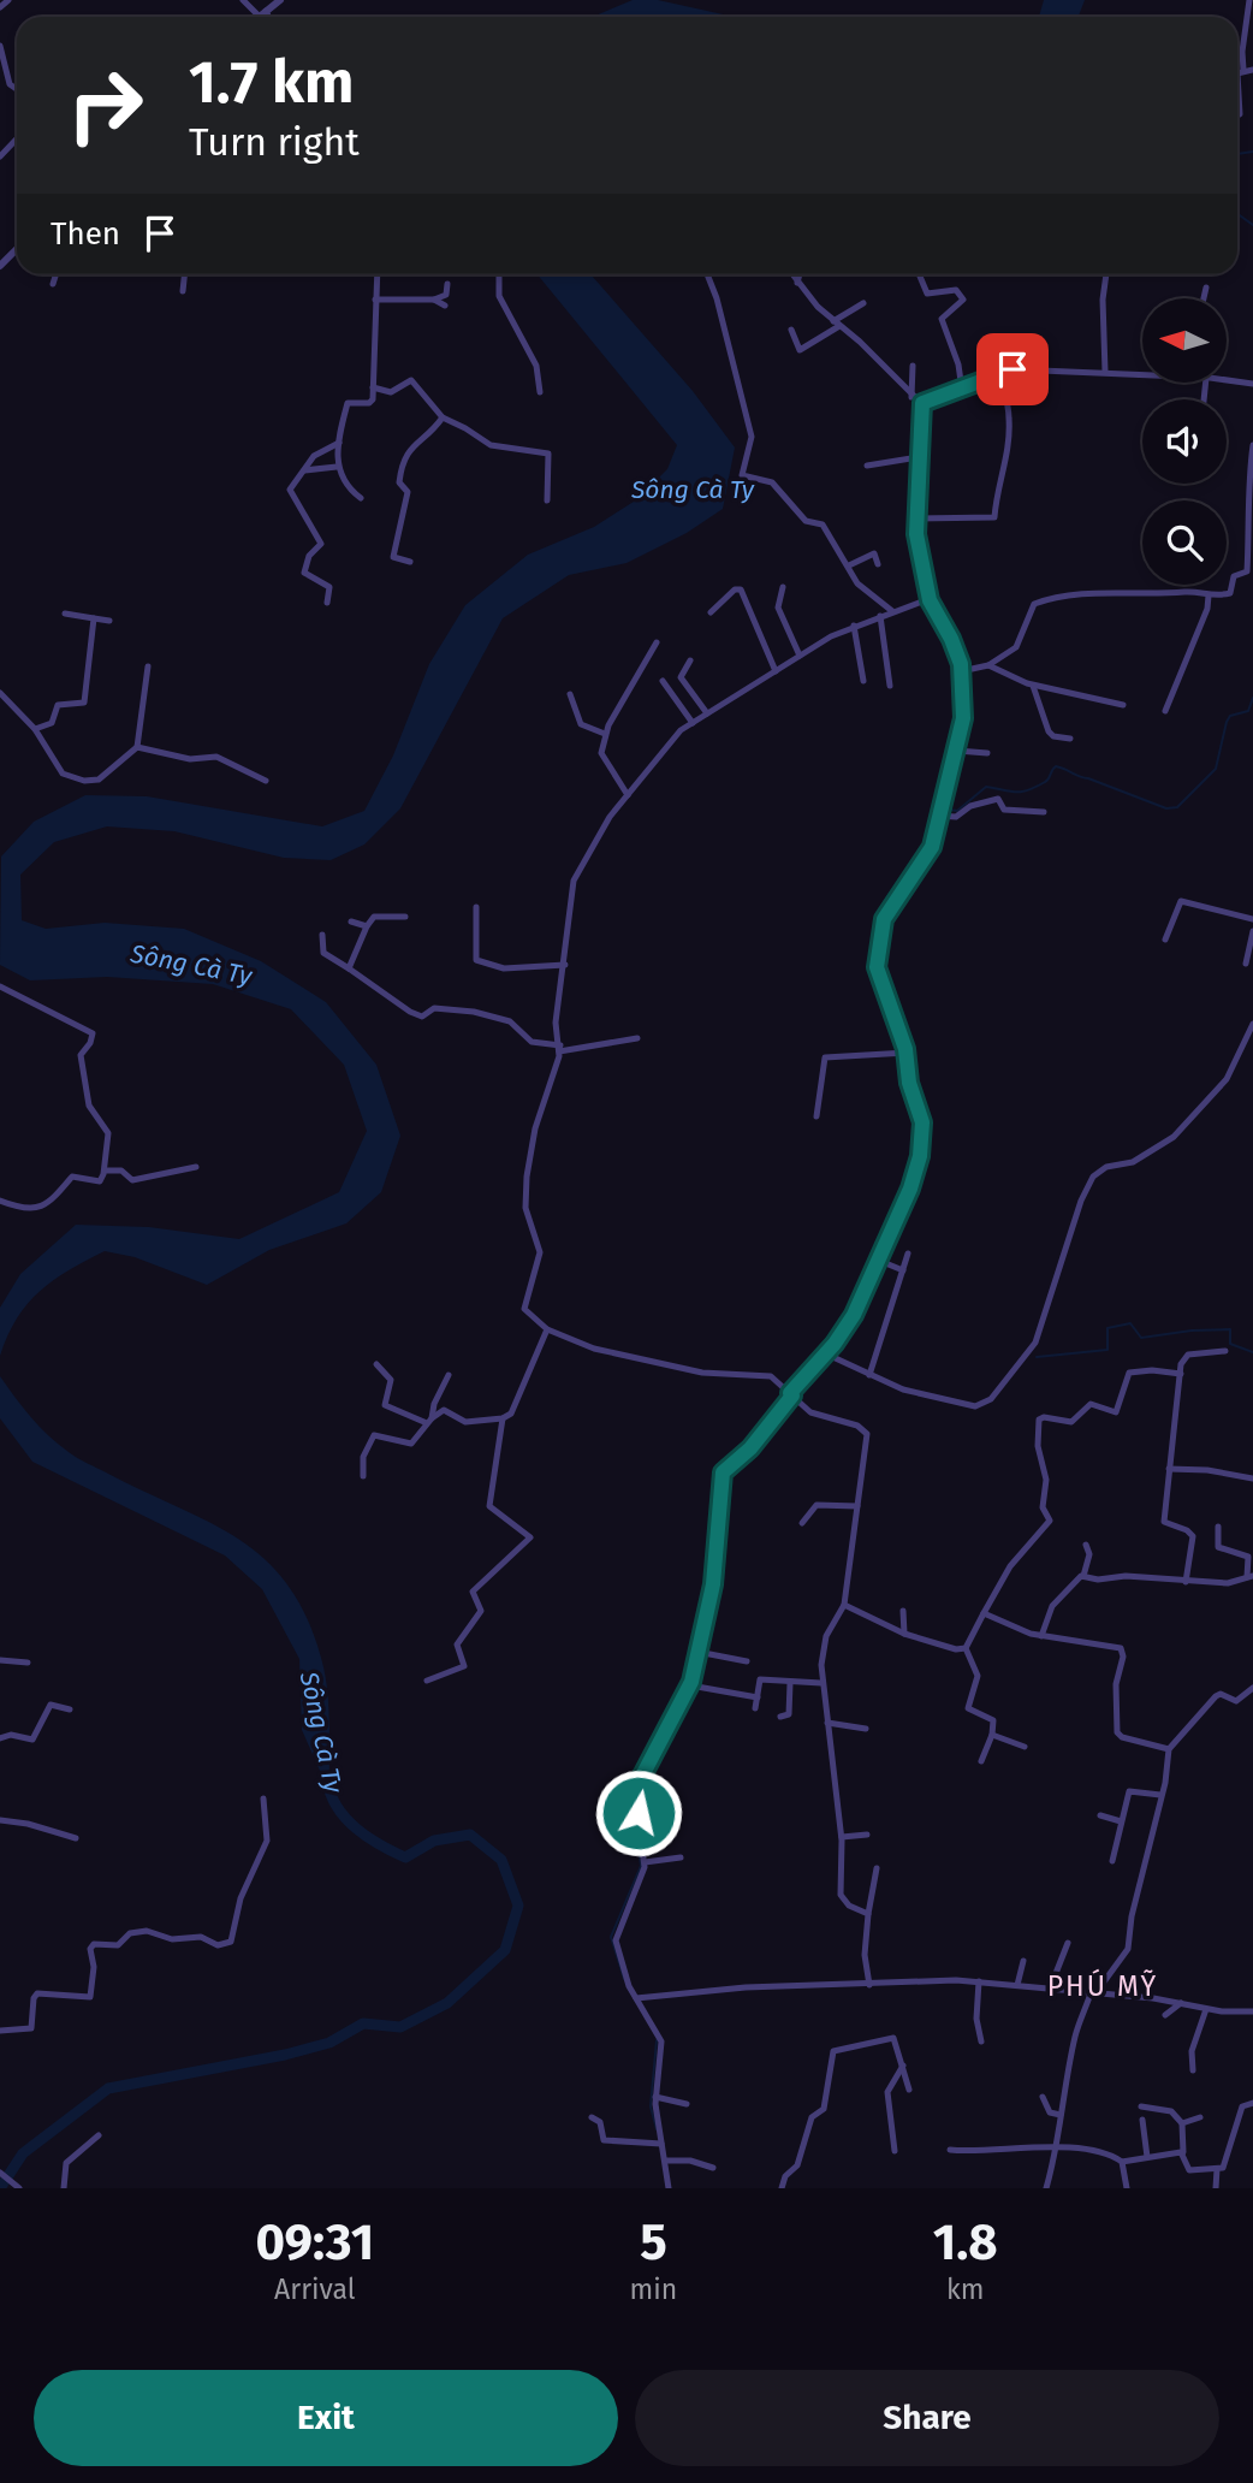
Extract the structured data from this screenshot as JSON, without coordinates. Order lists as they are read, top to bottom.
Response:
{
  "districts": ["PHÚ MỸ"],
  "water": ["Sông Cà Ty"],
  "north": "left",
  "page": {
    "turn": ["1.7 km", "Turn right"],
    "then": "Then",
    "eta": [
      "09:31",
      "Arrival",
      "5",
      "min",
      "1.8",
      "km"
    ],
    "buttons": ["Exit", "Share"]
  }
}
